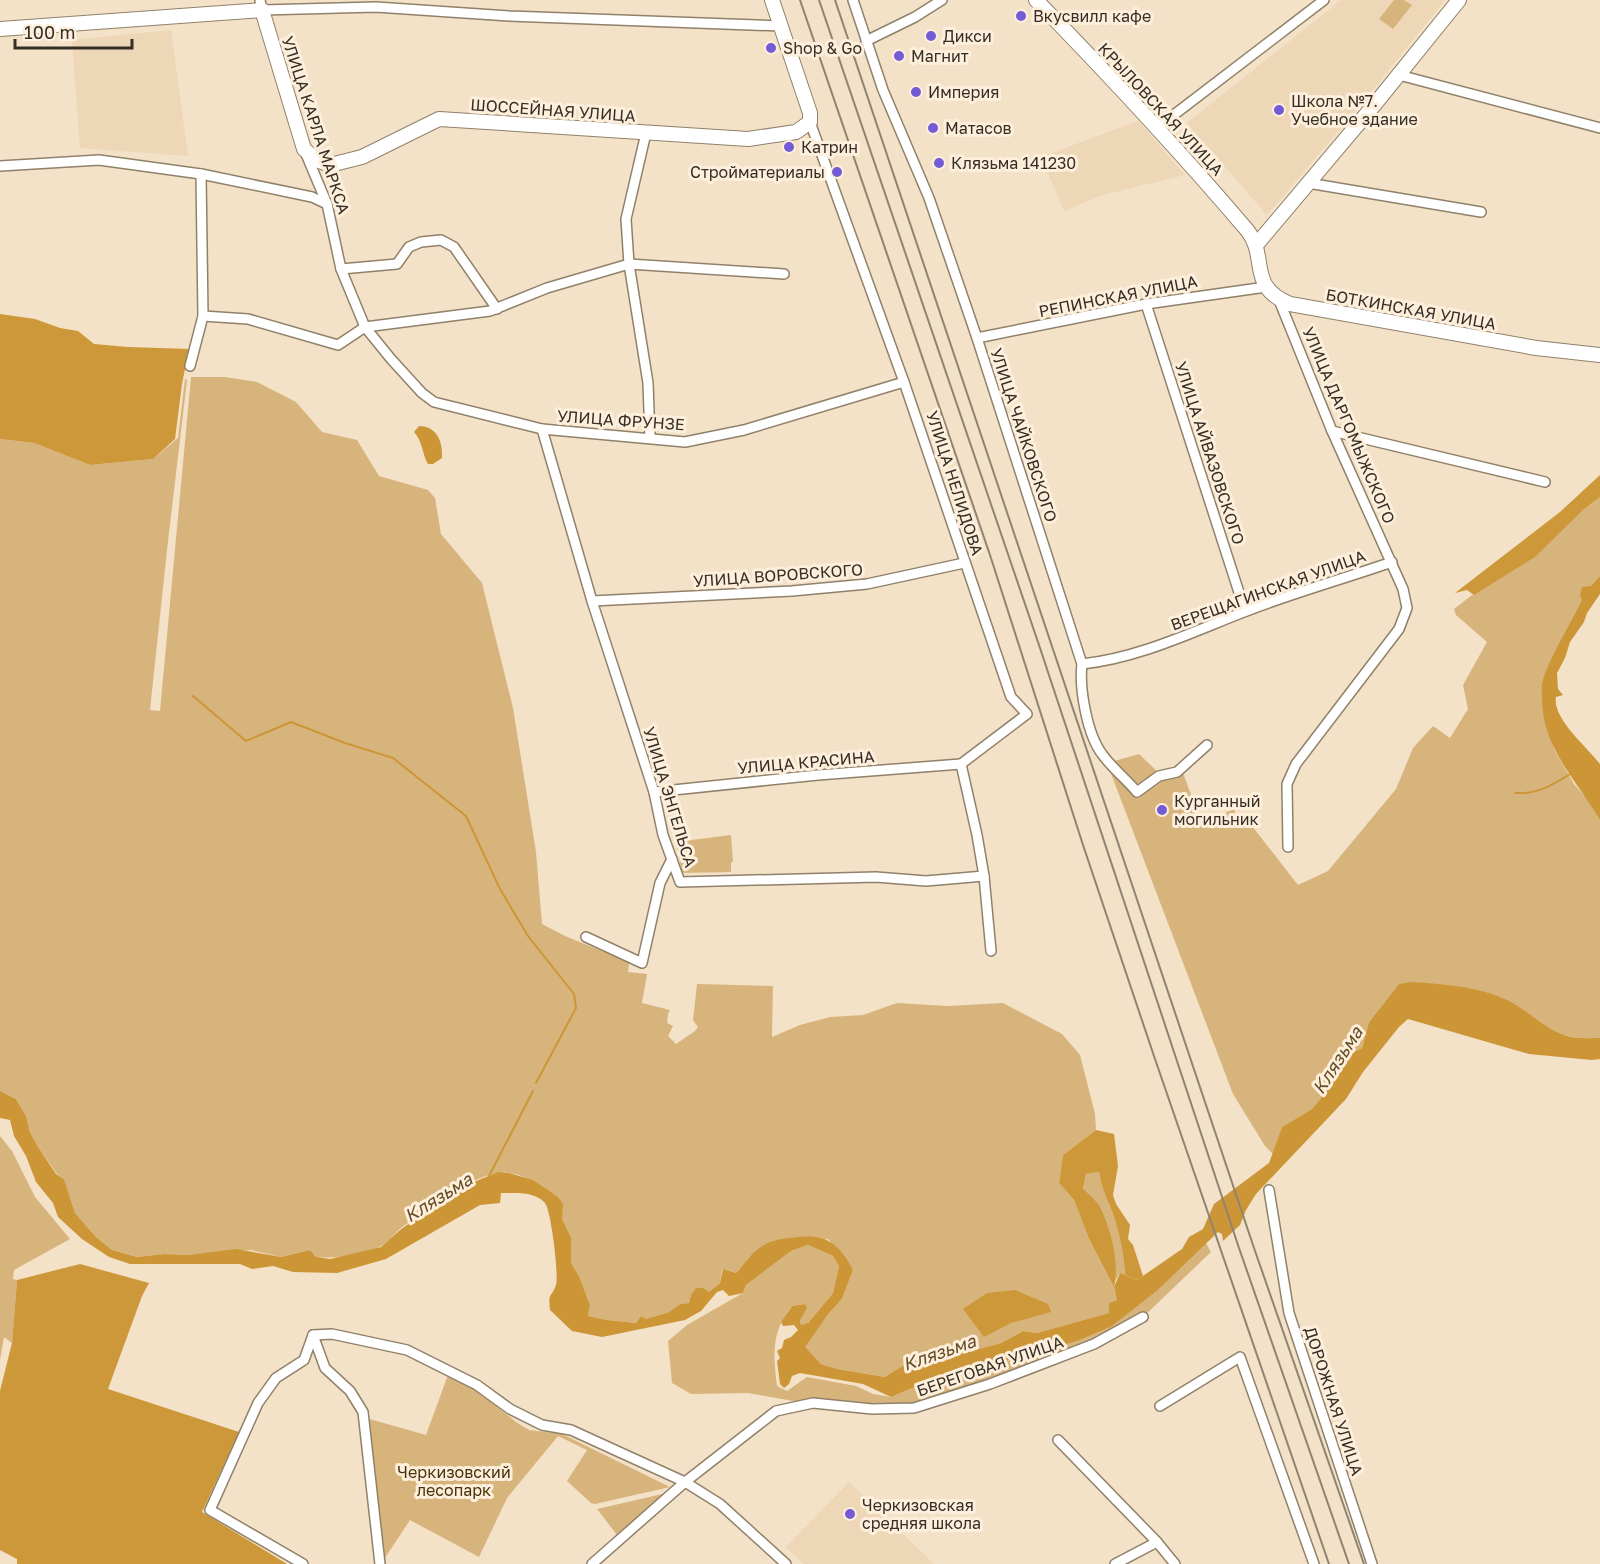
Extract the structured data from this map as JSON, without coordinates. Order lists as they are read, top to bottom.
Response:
{
  "streets": {
    "main road": [
      "КРЫЛОВСКАЯ УЛИЦА",
      "ШОССЕЙНАЯ УЛИЦА",
      "УЛИЦА КАРЛА МАРКСА",
      "БОТКИНСКАЯ УЛИЦА",
      "УЛИЦА НЕЛИДОВА"
    ],
    "street": [
      "РЕПИНСКАЯ УЛИЦА",
      "УЛИЦА ФРУНЗЕ",
      "УЛИЦА ДАРГОМЫЖСКОГО",
      "УЛИЦА ЧАЙКОВСКОГО",
      "УЛИЦА АЙВАЗОВСКОГО",
      "УЛИЦА ВОРОВСКОГО",
      "ВЕРЕЩАГИНСКАЯ УЛИЦА",
      "УЛИЦА КРАСИНА",
      "УЛИЦА ЭНГЕЛЬСА",
      "БЕРЕГОВАЯ УЛИЦА",
      "ДОРОЖНАЯ УЛИЦА"
    ]
  },
  "crossings": [
    ["ШОССЕЙНАЯ УЛИЦА", "УЛИЦА КАРЛА МАРКСА"],
    ["ШОССЕЙНАЯ УЛИЦА", "УЛИЦА НЕЛИДОВА"],
    ["УЛИЦА КАРЛА МАРКСА", "УЛИЦА ФРУНЗЕ"],
    ["РЕПИНСКАЯ УЛИЦА", "УЛИЦА ЧАЙКОВСКОГО"],
    ["РЕПИНСКАЯ УЛИЦА", "УЛИЦА АЙВАЗОВСКОГО"],
    ["БОТКИНСКАЯ УЛИЦА", "УЛИЦА ДАРГОМЫЖСКОГО"],
    ["УЛИЦА ФРУНЗЕ", "УЛИЦА НЕЛИДОВА"],
    ["УЛИЦА ФРУНЗЕ", "УЛИЦА ЭНГЕЛЬСА"],
    ["УЛИЦА ДАРГОМЫЖСКОГО", "ВЕРЕЩАГИНСКАЯ УЛИЦА"],
    ["УЛИЦА ЧАЙКОВСКОГО", "ВЕРЕЩАГИНСКАЯ УЛИЦА"],
    ["УЛИЦА АЙВАЗОВСКОГО", "ВЕРЕЩАГИНСКАЯ УЛИЦА"],
    ["УЛИЦА НЕЛИДОВА", "УЛИЦА ВОРОВСКОГО"],
    ["УЛИЦА НЕЛИДОВА", "УЛИЦА КРАСИНА"],
    ["УЛИЦА ВОРОВСКОГО", "УЛИЦА ЭНГЕЛЬСА"],
    ["УЛИЦА КРАСИНА", "УЛИЦА ЭНГЕЛЬСА"]
  ],
  "water": ["Клязьма"],
  "parks": ["Черкизовский лесопарк"],
  "places": [
    "Вкусвилл кафе",
    "Дикси",
    "Shop & Go",
    "Магнит",
    "Империя",
    "Школа №7. Учебное здание",
    "Матасов",
    "Катрин",
    "Клязьма 141230",
    "Стройматериалы",
    "Курганный могильник",
    "Черкизовская средняя школа"
  ],
  "scale_bar": "100 m"
}
